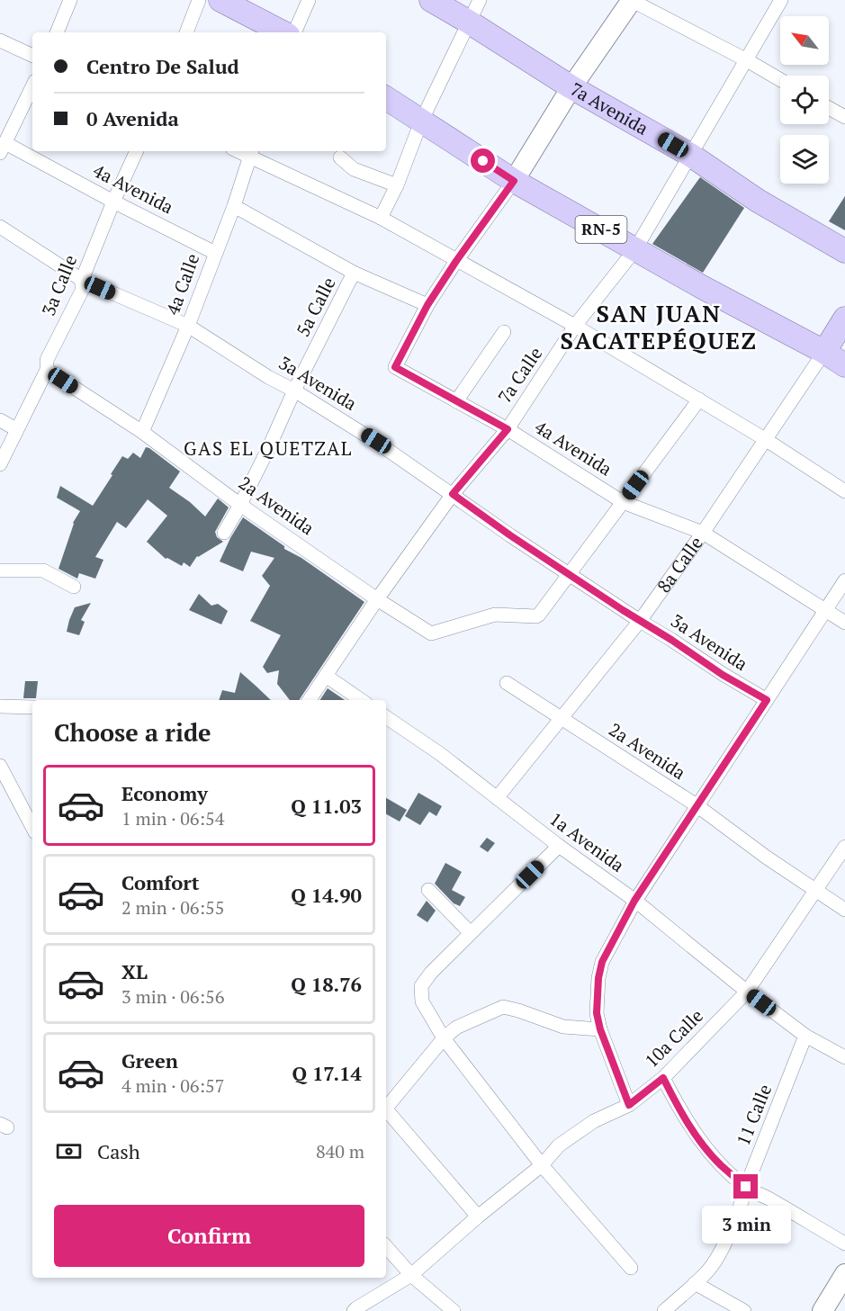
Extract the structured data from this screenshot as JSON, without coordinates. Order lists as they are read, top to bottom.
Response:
{
  "streets": {
    "main road": ["7a Avenida", "RN-5", "8a Calle"],
    "street": [
      "4a Avenida",
      "4a Calle",
      "3a Calle",
      "5a Calle",
      "7a Calle",
      "3a Avenida",
      "2a Avenida",
      "1a Avenida",
      "10a Calle",
      "11 Calle"
    ]
  },
  "crossings": [
    ["7a Avenida", "7a Calle"],
    ["4a Avenida", "4a Calle"],
    ["4a Avenida", "3a Calle"],
    ["4a Avenida", "7a Calle"],
    ["4a Avenida", "8a Calle"],
    ["RN-5", "7a Calle"],
    ["RN-5", "8a Calle"],
    ["4a Calle", "3a Avenida"],
    ["4a Calle", "2a Avenida"],
    ["3a Calle", "3a Avenida"],
    ["3a Calle", "2a Avenida"],
    ["5a Calle", "3a Avenida"],
    ["5a Calle", "2a Avenida"],
    ["7a Calle", "3a Avenida"],
    ["7a Calle", "2a Avenida"],
    ["3a Avenida", "2a Avenida"],
    ["3a Avenida", "8a Calle"],
    ["2a Avenida", "8a Calle"],
    ["2a Avenida", "10a Calle"],
    ["8a Calle", "1a Avenida"],
    ["1a Avenida", "10a Calle"],
    ["1a Avenida", "11 Calle"]
  ],
  "districts": ["SAN JUAN SACATEPÉQUEZ", "GAS EL QUETZAL"],
  "north": "top left",
  "page": {
    "banner": ["Centro De Salud", "0 Avenida"],
    "heading": "Choose a ride",
    "list": [
      {
        "name": "Economy",
        "note": "1 min · 06:54",
        "value": "Q 11.03"
      },
      {
        "name": "Comfort",
        "note": "2 min · 06:55",
        "value": "Q 14.90"
      },
      {
        "name": "XL",
        "note": "3 min · 06:56",
        "value": "Q 18.76"
      },
      {
        "name": "Green",
        "note": "4 min · 06:57",
        "value": "Q 17.14"
      }
    ],
    "pay": ["Cash", "840 m"],
    "buttons": "Confirm",
    "bubble": "3 min"
  }
}
